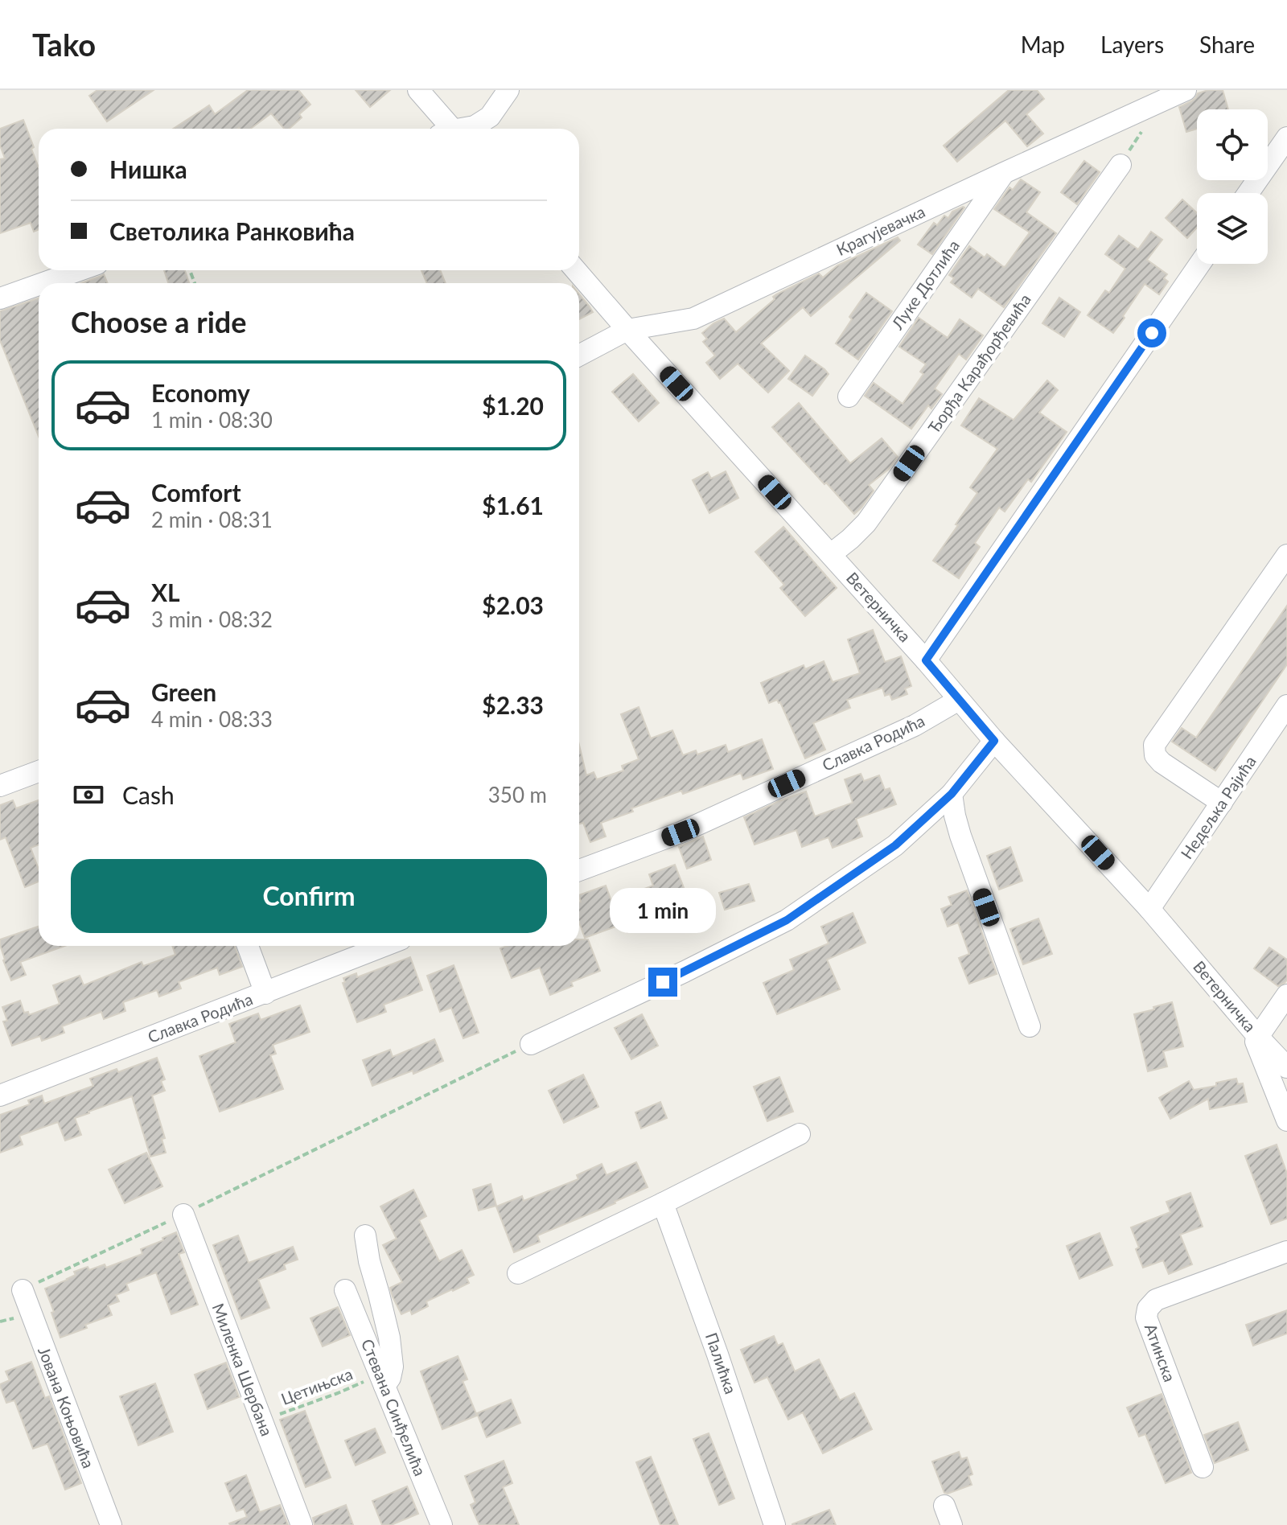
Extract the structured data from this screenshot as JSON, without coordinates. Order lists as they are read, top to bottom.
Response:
{
  "streets": {
    "street": [
      "Крагујевачка",
      "Луке Дотлића",
      "Ђорђа Карађорђевића",
      "Ветерничка",
      "Славка Родића",
      "Недељка Рајића",
      "Атинска",
      "Палићка",
      "Миленка Шербана",
      "Јована Коњовића",
      "Стевана Синђелића"
    ],
    "path": ["Цетињска"]
  },
  "crossings": [
    ["Крагујевачка", "Луке Дотлића"],
    ["Крагујевачка", "Ветерничка"],
    ["Ђорђа Карађорђевића", "Ветерничка"],
    ["Ветерничка", "Славка Родића"],
    ["Ветерничка", "Недељка Рајића"],
    ["Миленка Шербана", "Цетињска"],
    ["Цетињска", "Стевана Синђелића"]
  ],
  "page": {
    "header": "Tako",
    "nav": ["Map", "Layers", "Share"],
    "banner": ["Нишка", "Светолика Ранковића"],
    "heading": "Choose a ride",
    "list": [
      {
        "name": "Economy",
        "note": "1 min · 08:30",
        "value": "$1.20"
      },
      {
        "name": "Comfort",
        "note": "2 min · 08:31",
        "value": "$1.61"
      },
      {
        "name": "XL",
        "note": "3 min · 08:32",
        "value": "$2.03"
      },
      {
        "name": "Green",
        "note": "4 min · 08:33",
        "value": "$2.33"
      }
    ],
    "pay": ["Cash", "350 m"],
    "buttons": "Confirm",
    "bubble": "1 min"
  }
}
